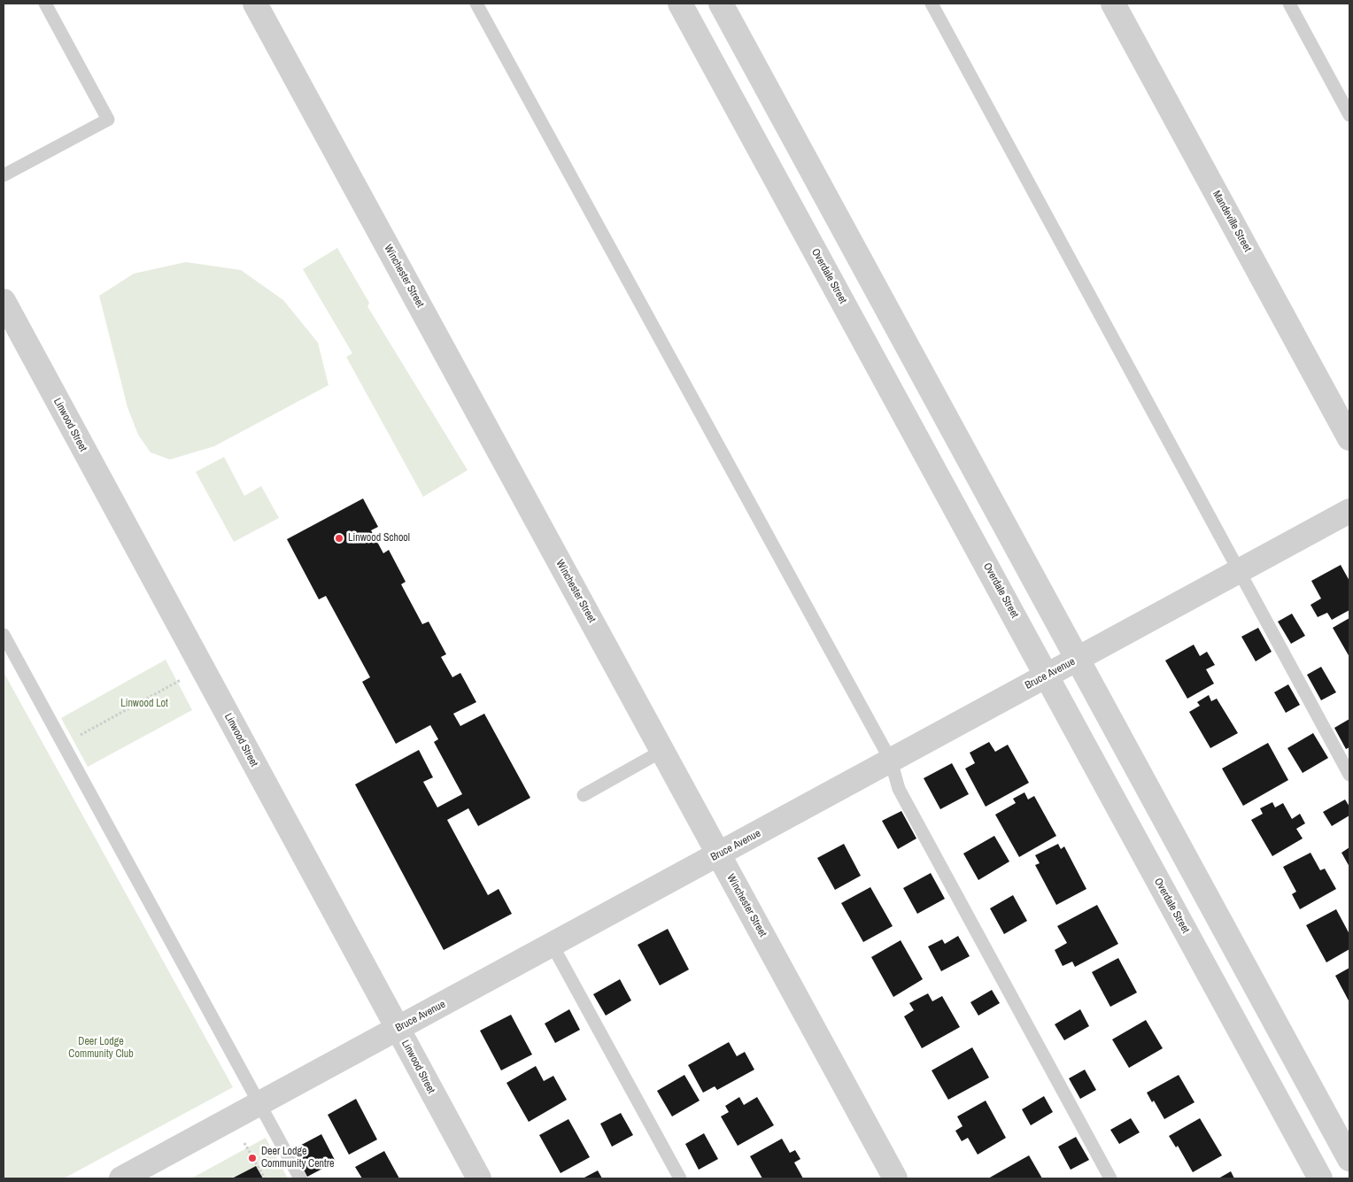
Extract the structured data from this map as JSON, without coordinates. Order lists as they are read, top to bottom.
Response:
{
  "streets": {
    "street": [
      "Mandeville Street",
      "Winchester Street",
      "Overdale Street",
      "Linwood Street",
      "Bruce Avenue"
    ]
  },
  "crossings": [
    ["Winchester Street", "Bruce Avenue"],
    ["Overdale Street", "Bruce Avenue"],
    ["Linwood Street", "Bruce Avenue"]
  ],
  "parks": ["Linwood Lot", "Deer Lodge Community Club"],
  "places": ["Linwood School", "Deer Lodge Community Centre"]
}
